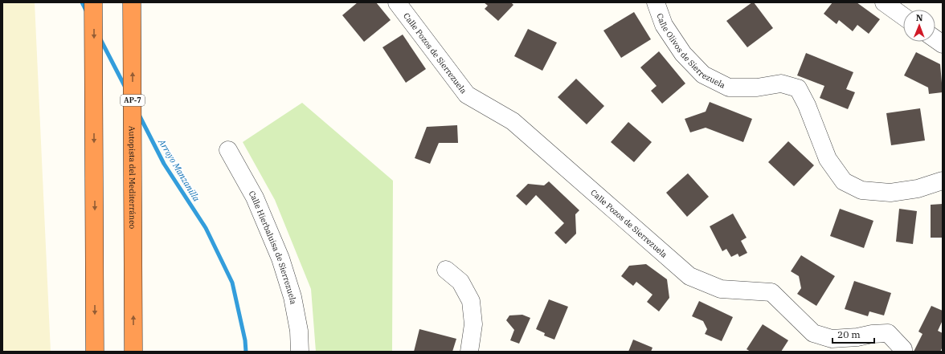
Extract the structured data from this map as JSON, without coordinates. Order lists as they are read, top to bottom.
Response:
{
  "streets": {
    "highway": ["AP-7", "Autopista del Mediterráneo"],
    "street": ["Calle Olivos de Sierrezuela", "Calle Pozos de Sierrezuela", "Calle Hierbaluisa de Sierrezuela"]
  },
  "water": ["Arroyo Manzanilla"],
  "scale_bar": "20 m",
  "north": "top"
}
